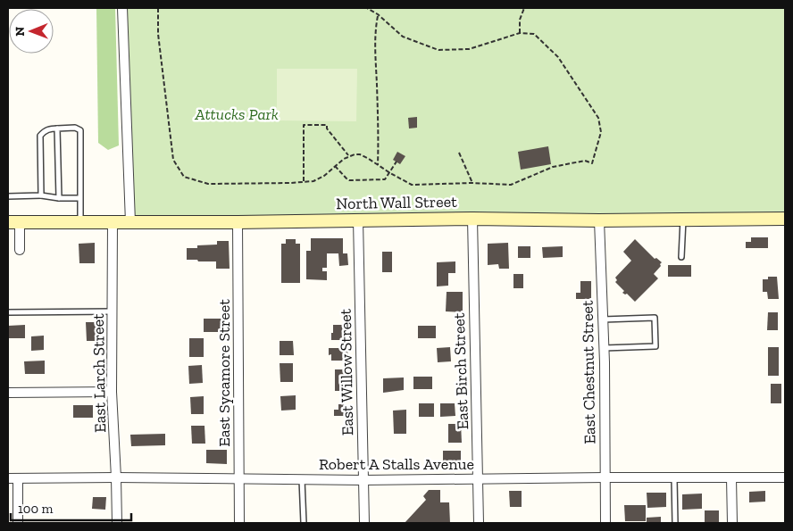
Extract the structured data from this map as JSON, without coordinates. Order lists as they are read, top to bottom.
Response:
{
  "streets": {
    "street": [
      "North Wall Street",
      "East Birch Street",
      "East Willow Street",
      "East Chestnut Street",
      "East Larch Street",
      "East Sycamore Street",
      "Robert A Stalls Avenue"
    ]
  },
  "crossings": [
    ["North Wall Street", "East Birch Street"],
    ["North Wall Street", "East Willow Street"],
    ["North Wall Street", "East Chestnut Street"],
    ["North Wall Street", "East Larch Street"],
    ["North Wall Street", "East Sycamore Street"],
    ["East Birch Street", "Robert A Stalls Avenue"],
    ["East Willow Street", "Robert A Stalls Avenue"],
    ["East Chestnut Street", "Robert A Stalls Avenue"],
    ["East Larch Street", "Robert A Stalls Avenue"],
    ["East Sycamore Street", "Robert A Stalls Avenue"]
  ],
  "parks": ["Attucks Park"],
  "scale_bar": "100 m",
  "north": "left"
}
